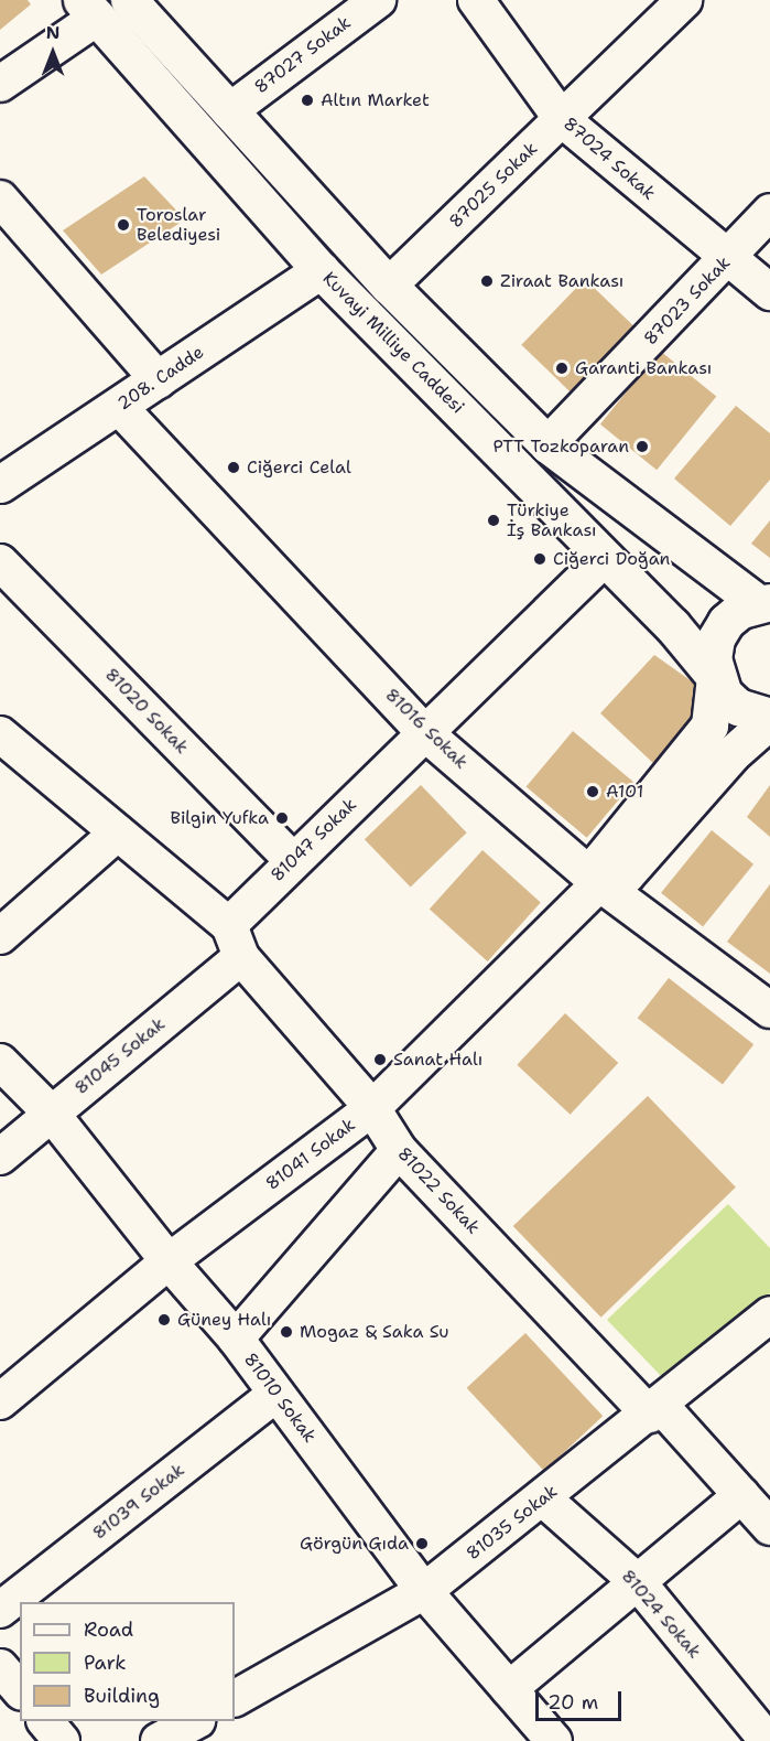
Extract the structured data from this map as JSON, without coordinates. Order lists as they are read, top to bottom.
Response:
{
  "streets": {
    "main road": ["Kuvayi Milliye Caddesi", "208. Cadde"],
    "street": [
      "87027 Sokak",
      "87024 Sokak",
      "87025 Sokak",
      "87023 Sokak",
      "81020 Sokak",
      "81016 Sokak",
      "81047 Sokak",
      "81045 Sokak",
      "81041 Sokak",
      "81022 Sokak",
      "81010 Sokak",
      "81039 Sokak",
      "81035 Sokak",
      "81024 Sokak"
    ]
  },
  "crossings": [
    ["87027 Sokak", "Kuvayi Milliye Caddesi"],
    ["87024 Sokak", "87025 Sokak"],
    ["87024 Sokak", "87023 Sokak"],
    ["87025 Sokak", "Kuvayi Milliye Caddesi"],
    ["87023 Sokak", "Kuvayi Milliye Caddesi"],
    ["Kuvayi Milliye Caddesi", "208. Cadde"],
    ["Kuvayi Milliye Caddesi", "81047 Sokak"],
    ["208. Cadde", "81016 Sokak"],
    ["81020 Sokak", "81047 Sokak"],
    ["81016 Sokak", "81047 Sokak"],
    ["81016 Sokak", "81041 Sokak"],
    ["81045 Sokak", "81022 Sokak"],
    ["81045 Sokak", "81010 Sokak"],
    ["81041 Sokak", "81022 Sokak"],
    ["81041 Sokak", "81010 Sokak"],
    ["81022 Sokak", "81035 Sokak"],
    ["81010 Sokak", "81039 Sokak"],
    ["81010 Sokak", "81035 Sokak"],
    ["81035 Sokak", "81024 Sokak"]
  ],
  "places": [
    "Altın Market",
    "Toroslar Belediyesi",
    "Ziraat Bankası",
    "Garanti Bankası",
    "PTT Tozkoparan",
    "Ciğerci Celal",
    "Türkiye İş Bankası",
    "Ciğerci Doğan",
    "A101",
    "Bilgin Yufka",
    "Sanat Halı",
    "Güney Halı",
    "Mogaz & Saka Su",
    "Görgün Gıda"
  ],
  "legend": ["Road", "Park", "Building"],
  "scale_bar": "20 m",
  "north": "top"
}
